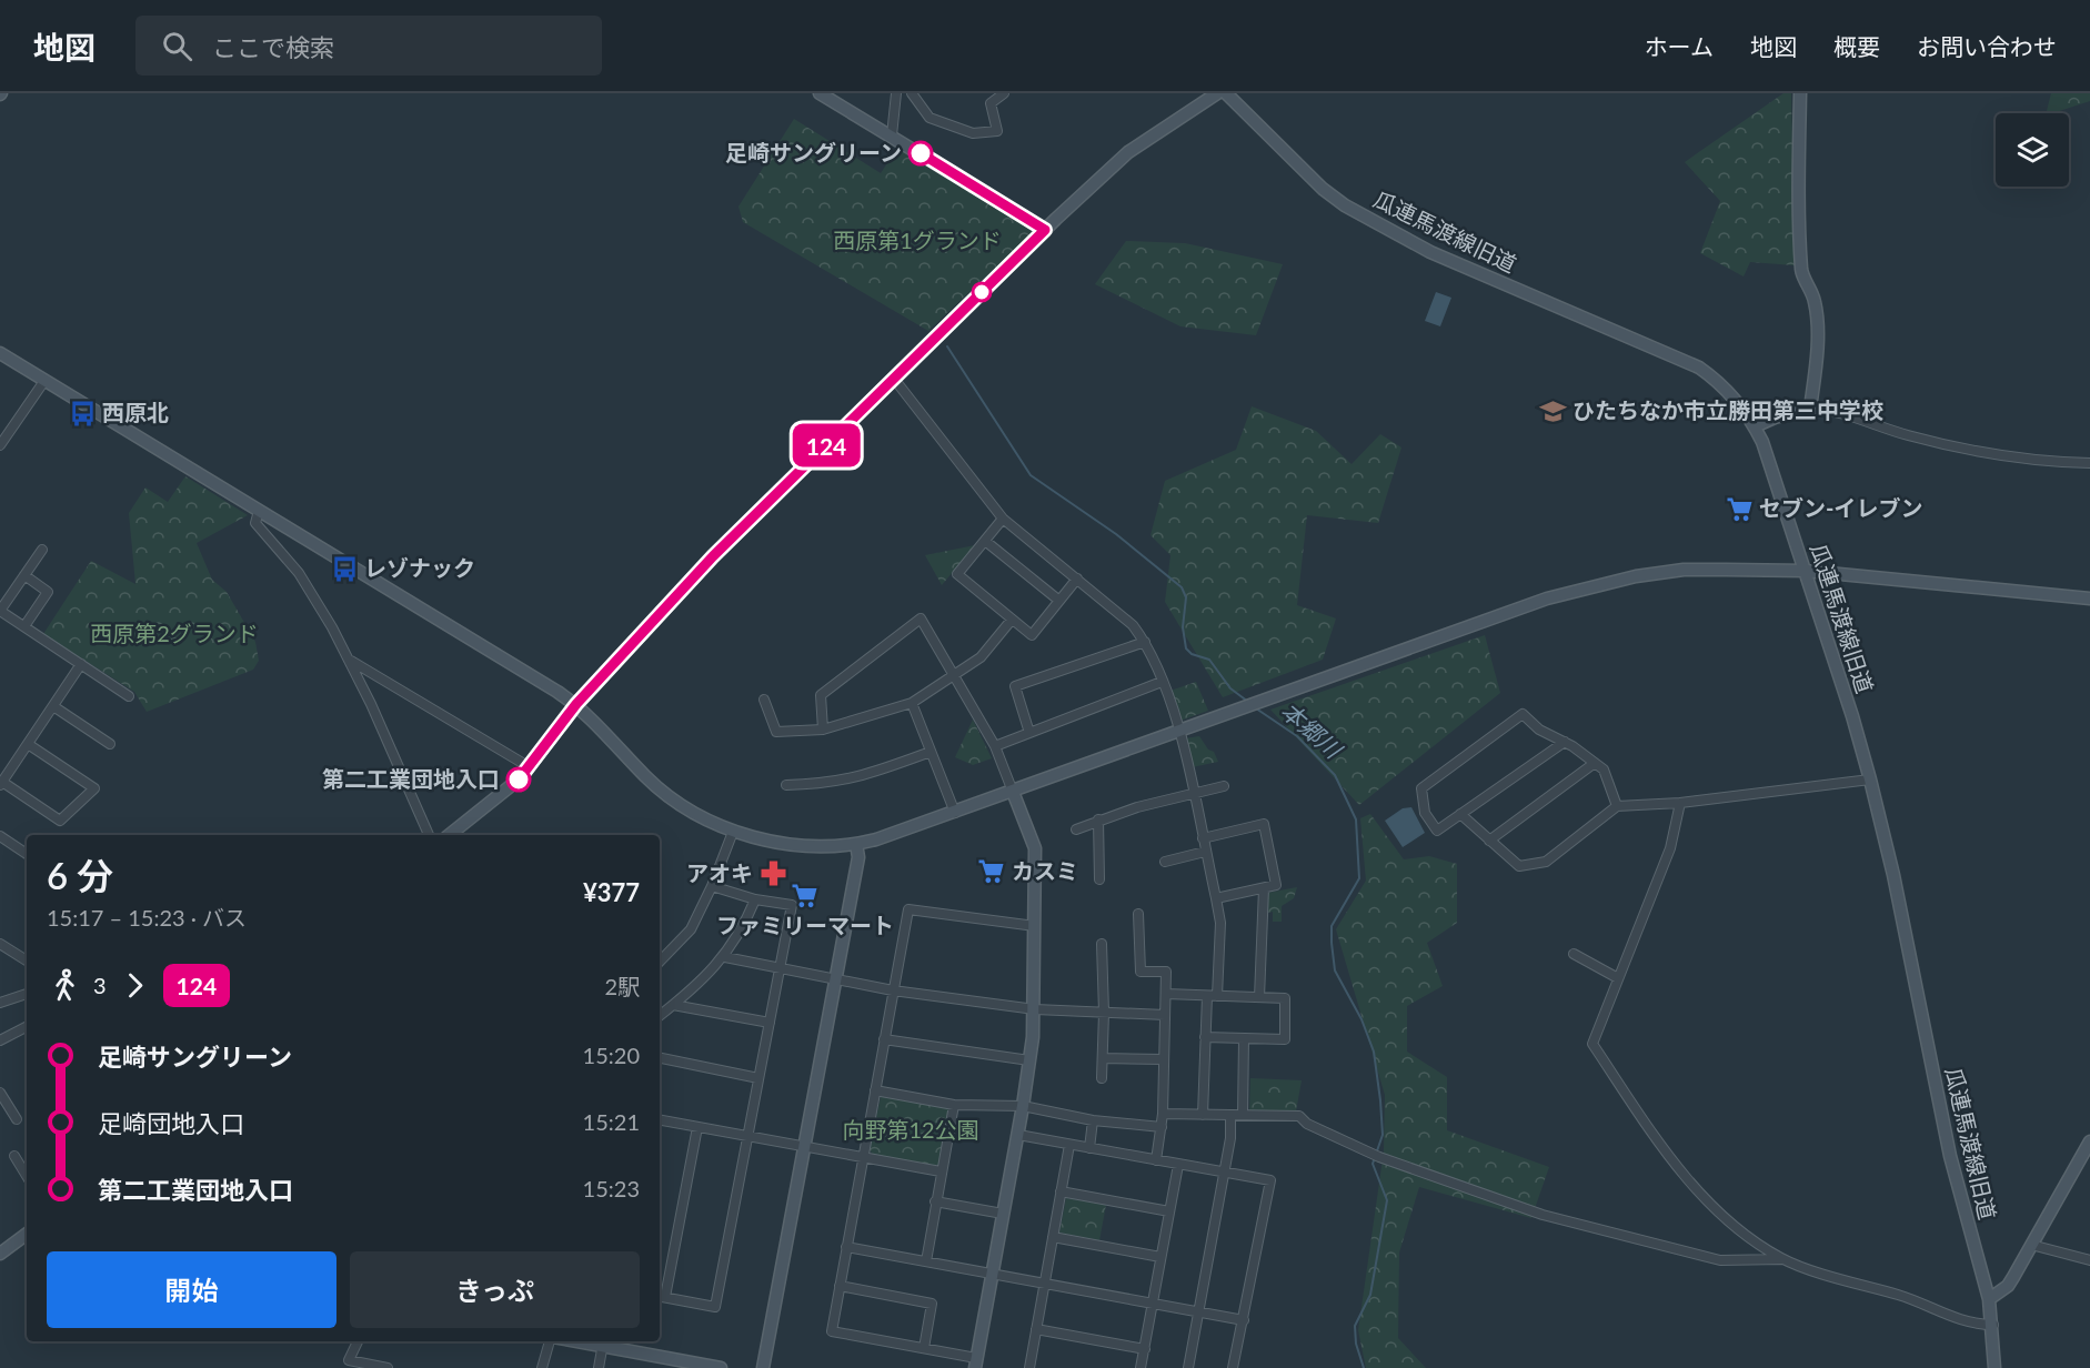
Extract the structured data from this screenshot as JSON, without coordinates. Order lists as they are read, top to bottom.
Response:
{
  "streets": {
    "street": ["瓜連馬渡線旧道"]
  },
  "water": ["本郷川"],
  "parks": ["西原第1グランド", "西原第2グランド", "向野第12公園"],
  "places": {
    "other": ["足崎サングリーン", "第二工業団地入口"],
    "school or university": ["ひたちなか市立勝田第三中学校"],
    "bus stop": ["西原北", "レゾナック"],
    "supermarket": ["セブン-イレブン", "カスミ", "ファミリーマート"],
    "pharmacy": ["アオキ"]
  },
  "lines": ["bus line 124"],
  "page": {
    "header": "地図",
    "search": "ここで検索",
    "nav": [
      "ホーム",
      "地図",
      "概要",
      "お問い合わせ"
    ],
    "on_map": "124",
    "heading": ["6 分", "15:17 – 15:23 · バス", "¥377"],
    "legs": ["3", "124", "2駅"],
    "list": [
      {
        "name": "足崎サングリーン",
        "value": "15:20"
      },
      {
        "name": "足崎団地入口",
        "value": "15:21"
      },
      {
        "name": "第二工業団地入口",
        "value": "15:23"
      }
    ],
    "buttons": ["開始", "きっぷ"]
  }
}
